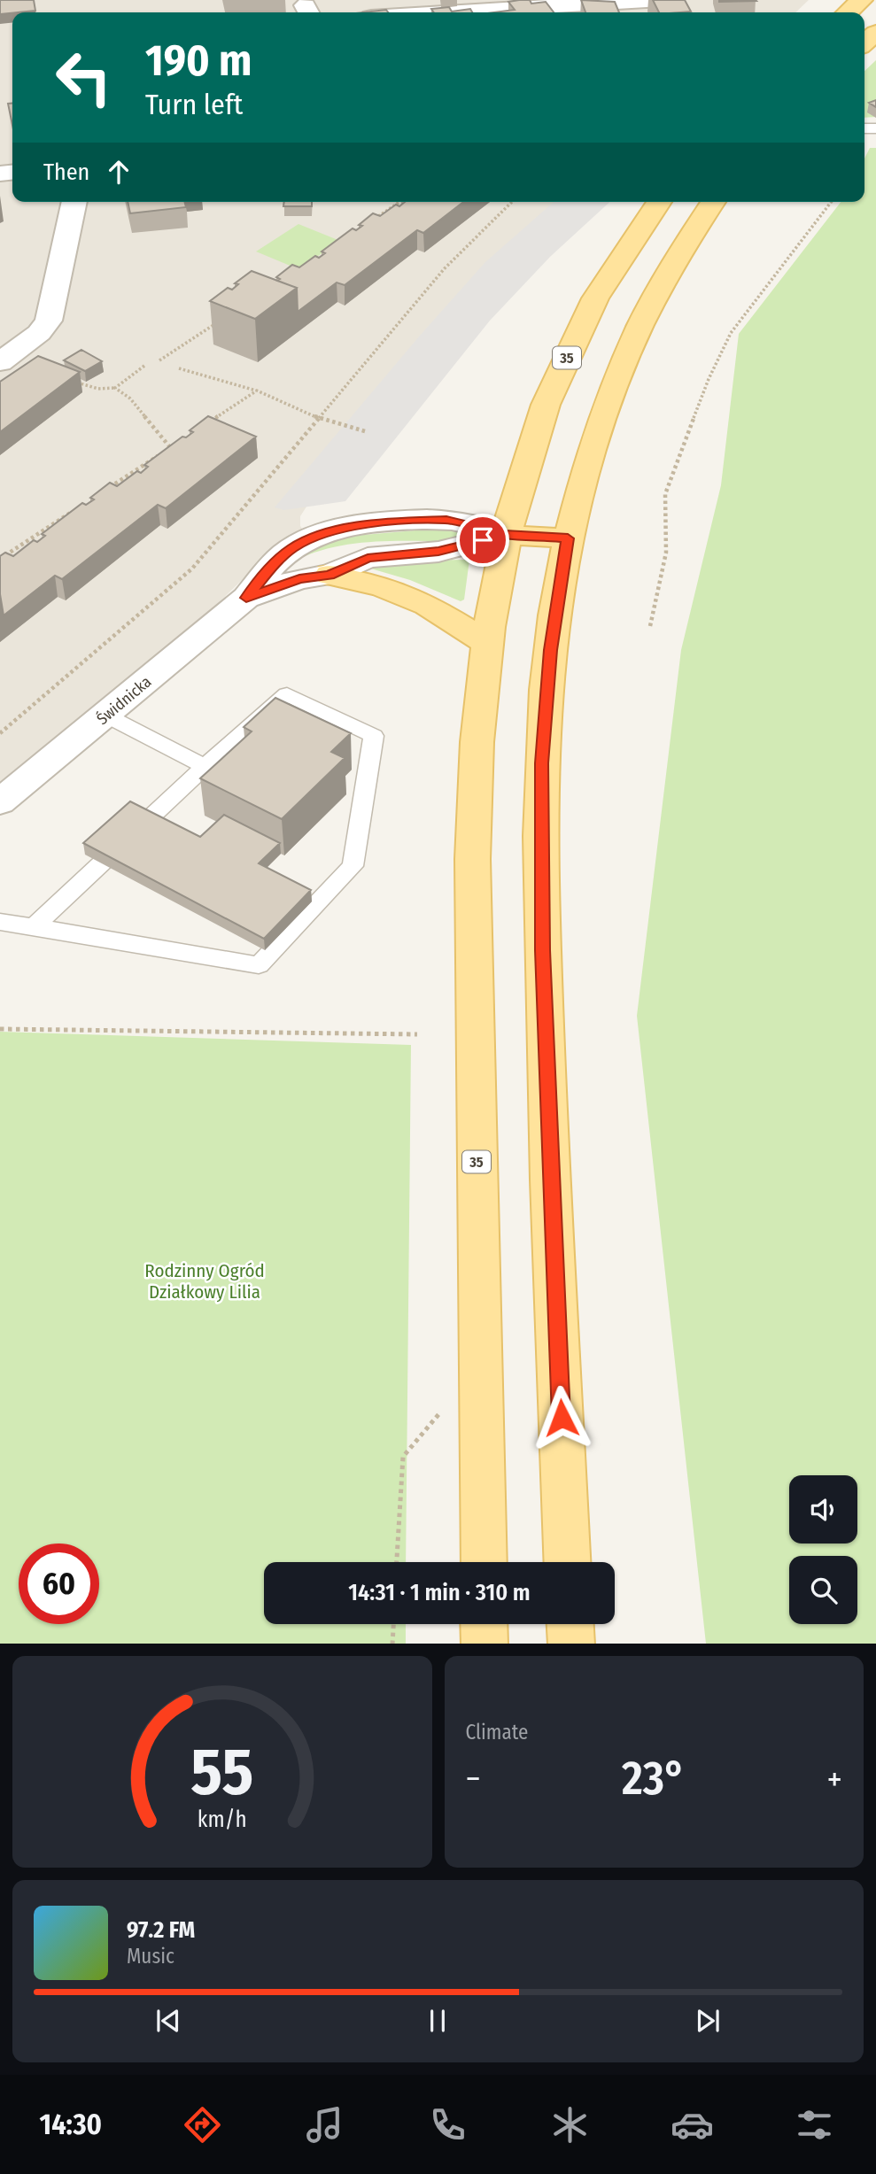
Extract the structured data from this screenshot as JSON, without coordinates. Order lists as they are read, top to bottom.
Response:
{
  "streets": {
    "main road": ["35"],
    "street": ["Świdnicka"]
  },
  "crossings": [
    ["35", "Świdnicka"]
  ],
  "parks": ["Rodzinny Ogród Działkowy Lilia"],
  "page": {
    "turn": ["190 m", "Turn left"],
    "then": "Then",
    "limit": "60",
    "trip": "14:31 · 1 min · 310 m",
    "tile": "Climate",
    "heat": ["−", "23°", "+"],
    "song": ["97.2 FM", "Music"],
    "tabs": "14:30",
    "gauge": ["55", "km/h"]
  }
}
